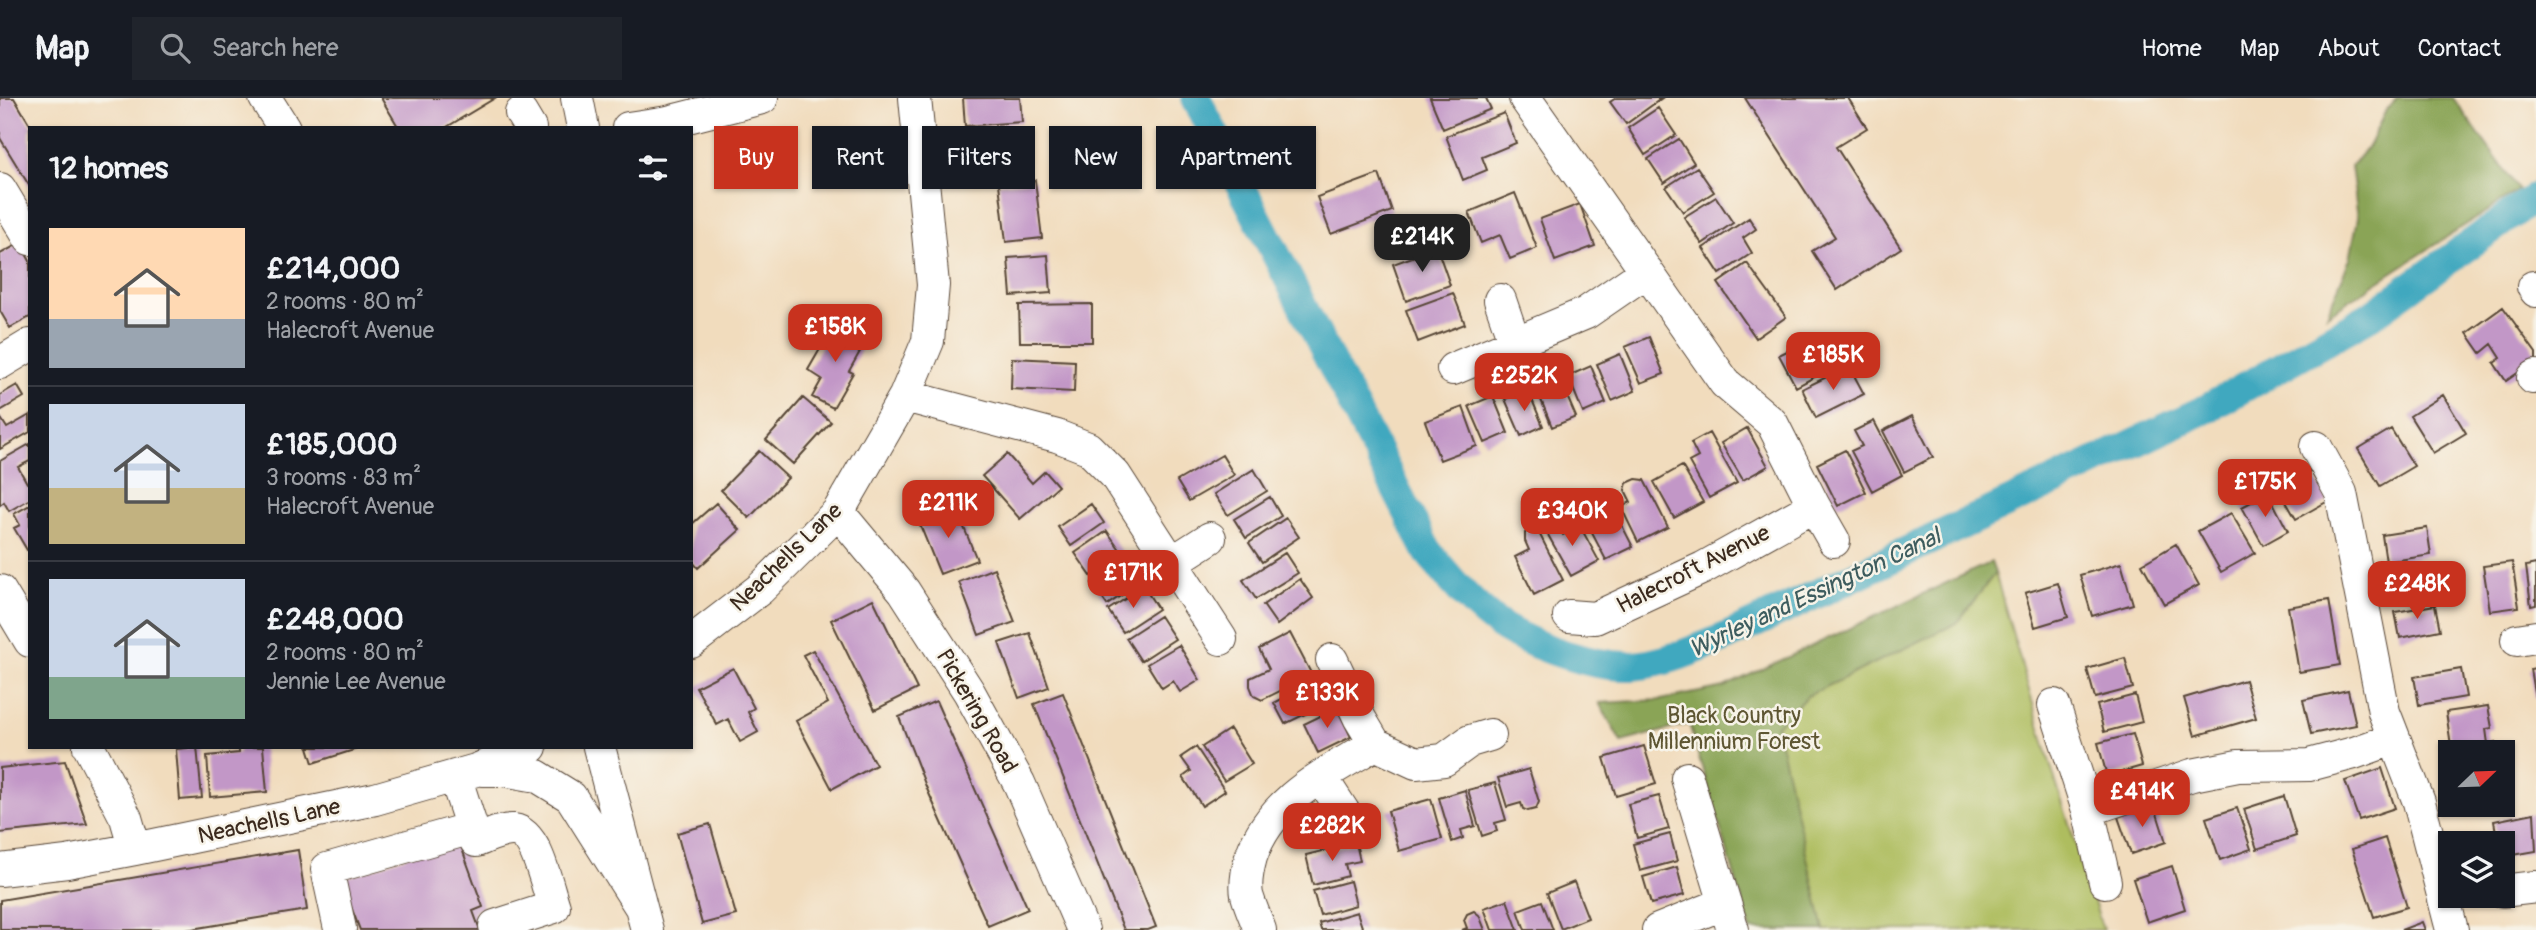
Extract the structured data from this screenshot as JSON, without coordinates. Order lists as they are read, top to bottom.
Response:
{
  "streets": {
    "street": ["Neachells Lane", "Halecroft Avenue", "Pickering Road"]
  },
  "crossings": [
    ["Neachells Lane", "Pickering Road"]
  ],
  "water": ["Wyrley and Essington Canal"],
  "parks": ["Black Country Millennium Forest"],
  "north": "top right",
  "page": {
    "header": "Map",
    "search": "Search here",
    "nav": [
      "Home",
      "Map",
      "About",
      "Contact"
    ],
    "chip": [
      "Buy",
      "Rent",
      "Filters",
      "New",
      "Apartment"
    ],
    "heading": "12 homes",
    "list": [
      {
        "name": "£214,000",
        "note": "2 rooms · 80 m² · Halecroft Avenue"
      },
      {
        "name": "£185,000",
        "note": "3 rooms · 83 m² · Halecroft Avenue"
      },
      {
        "name": "£248,000",
        "note": "2 rooms · 80 m² · Jennie Lee Avenue"
      }
    ],
    "price": [
      "£214K",
      "£158K",
      "£185K",
      "£252K",
      "£175K",
      "£211K",
      "£340K",
      "£171K",
      "£248K",
      "£133K",
      "£414K",
      "£282K"
    ]
  }
}
